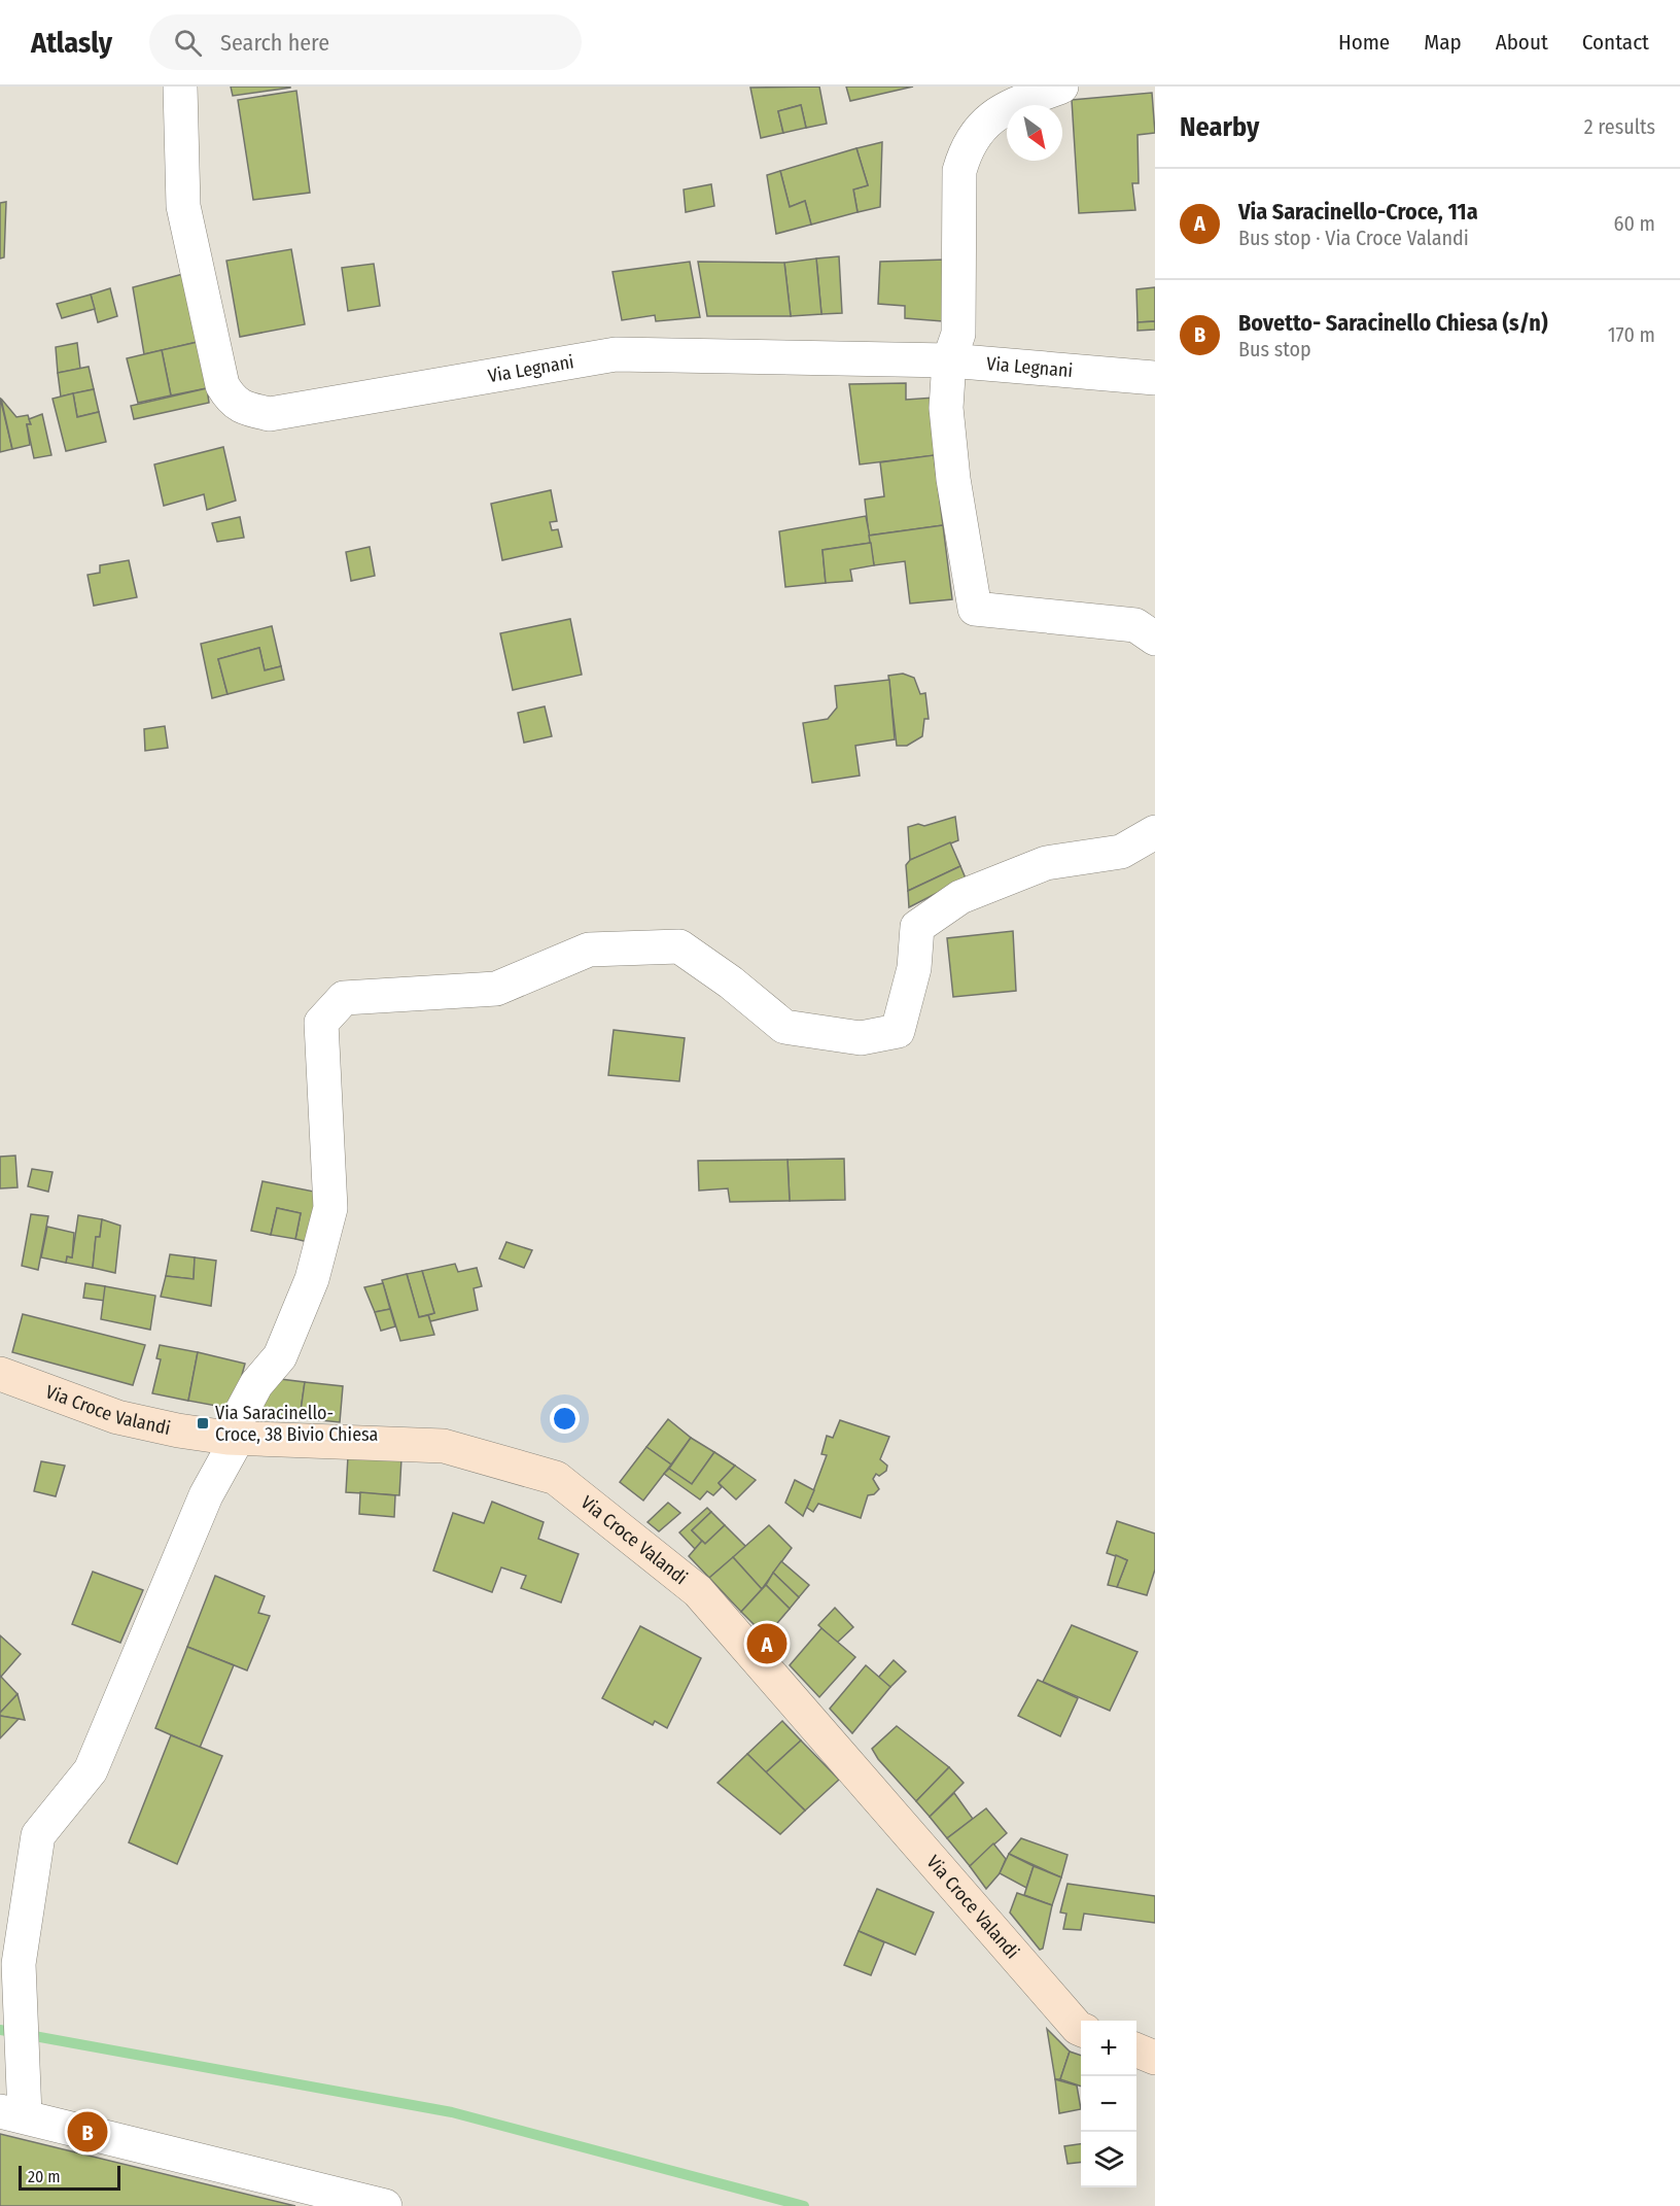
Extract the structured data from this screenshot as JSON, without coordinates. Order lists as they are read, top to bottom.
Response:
{
  "streets": {
    "street": ["Via Legnani", "Via Croce Valandi"]
  },
  "places": {
    "transit": ["Via Saracinello- Croce, 38 Bivio Chiesa"]
  },
  "scale_bar": "20 m",
  "north": "bottom right",
  "page": {
    "header": "Atlasly",
    "search": "Search here",
    "nav": [
      "Home",
      "Map",
      "About",
      "Contact"
    ],
    "heading": ["Nearby", "2 results"],
    "list": [
      {
        "mark": "A",
        "name": "Via Saracinello-Croce, 11a",
        "note": "Bus stop · Via Croce Valandi",
        "value": "60 m"
      },
      {
        "mark": "B",
        "name": "Bovetto- Saracinello Chiesa (s/n)",
        "note": "Bus stop",
        "value": "170 m"
      }
    ],
    "pins": ["A", "B"],
    "map_buttons": ["+", "−"],
    "scale": "20 m"
  }
}
